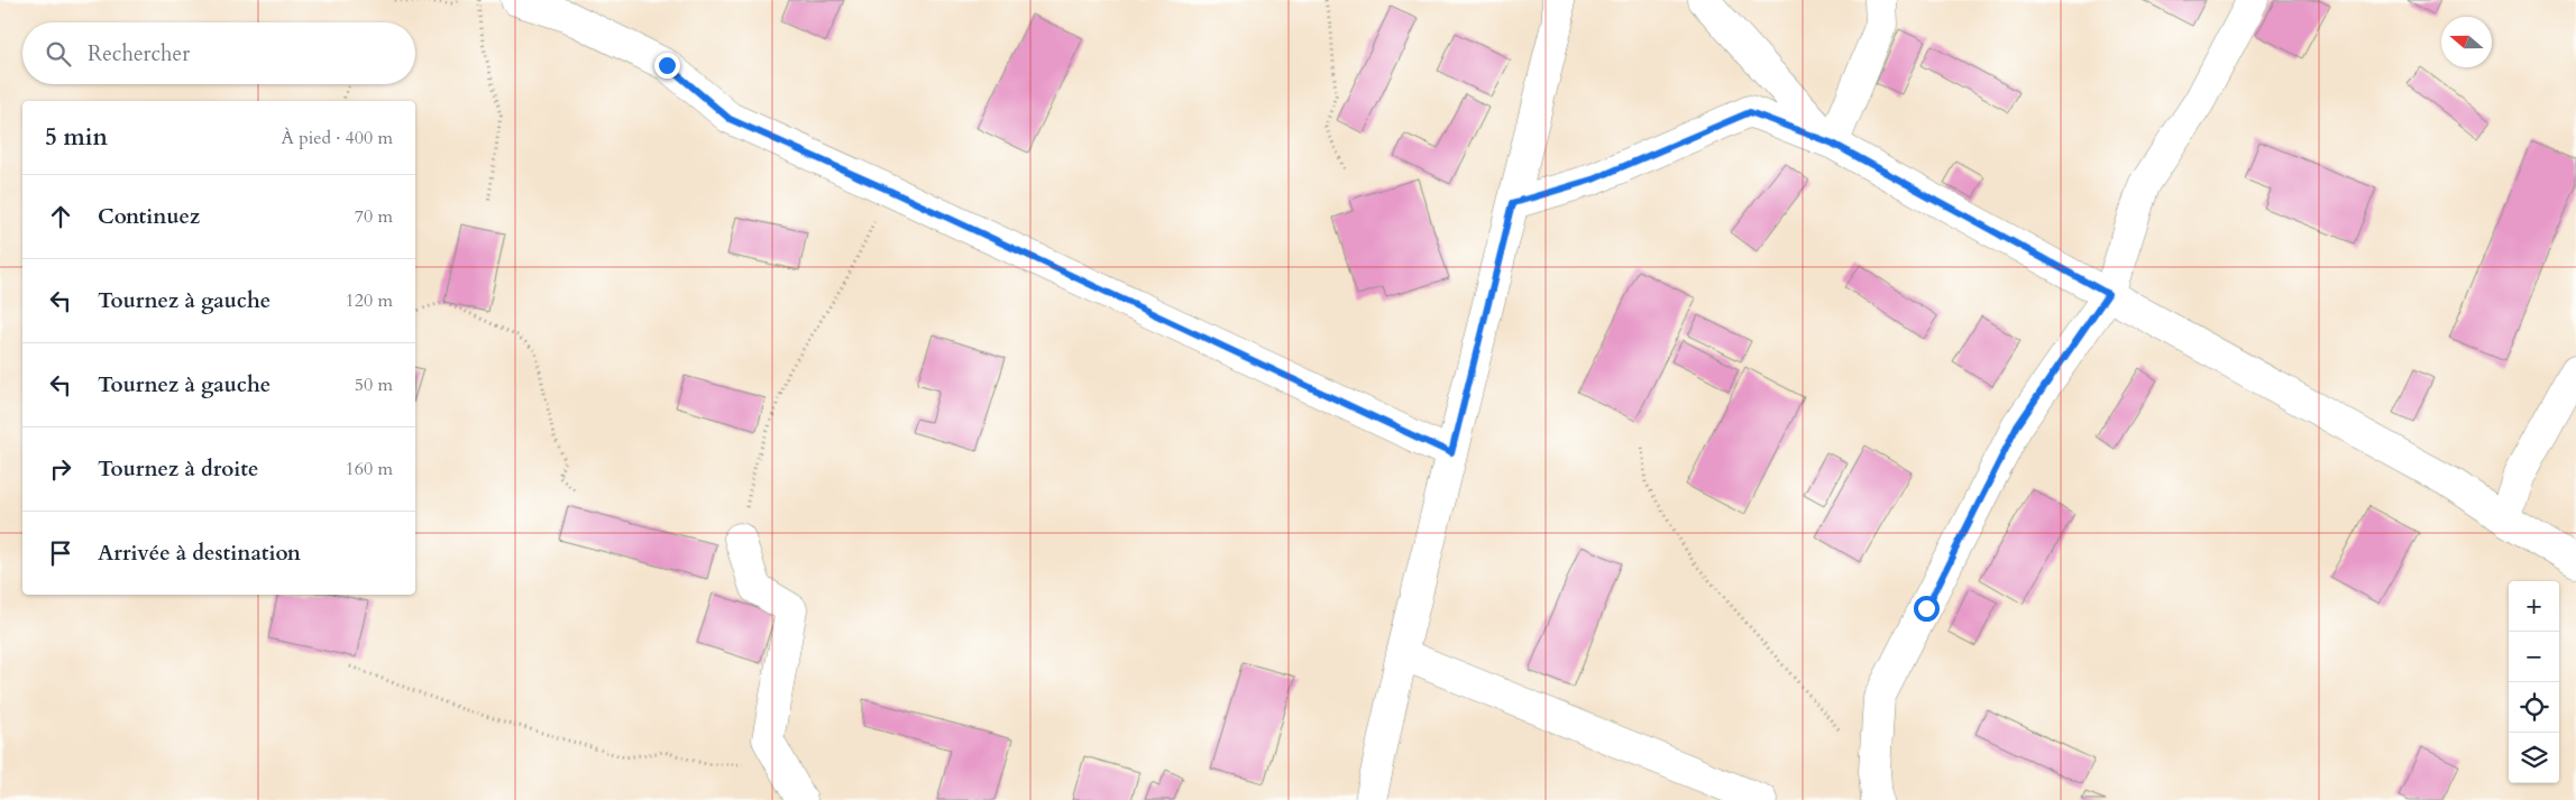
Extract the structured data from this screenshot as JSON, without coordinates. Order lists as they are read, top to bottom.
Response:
{
  "north": "left",
  "page": {
    "search": "Rechercher",
    "heading": ["5 min", "À pied · 400 m"],
    "list": [
      ["Continuez", "70 m"],
      ["Tournez à gauche", "120 m"],
      ["Tournez à gauche", "50 m"],
      ["Tournez à droite", "160 m"],
      "Arrivée à destination"
    ],
    "map_buttons": ["+", "−"]
  }
}
